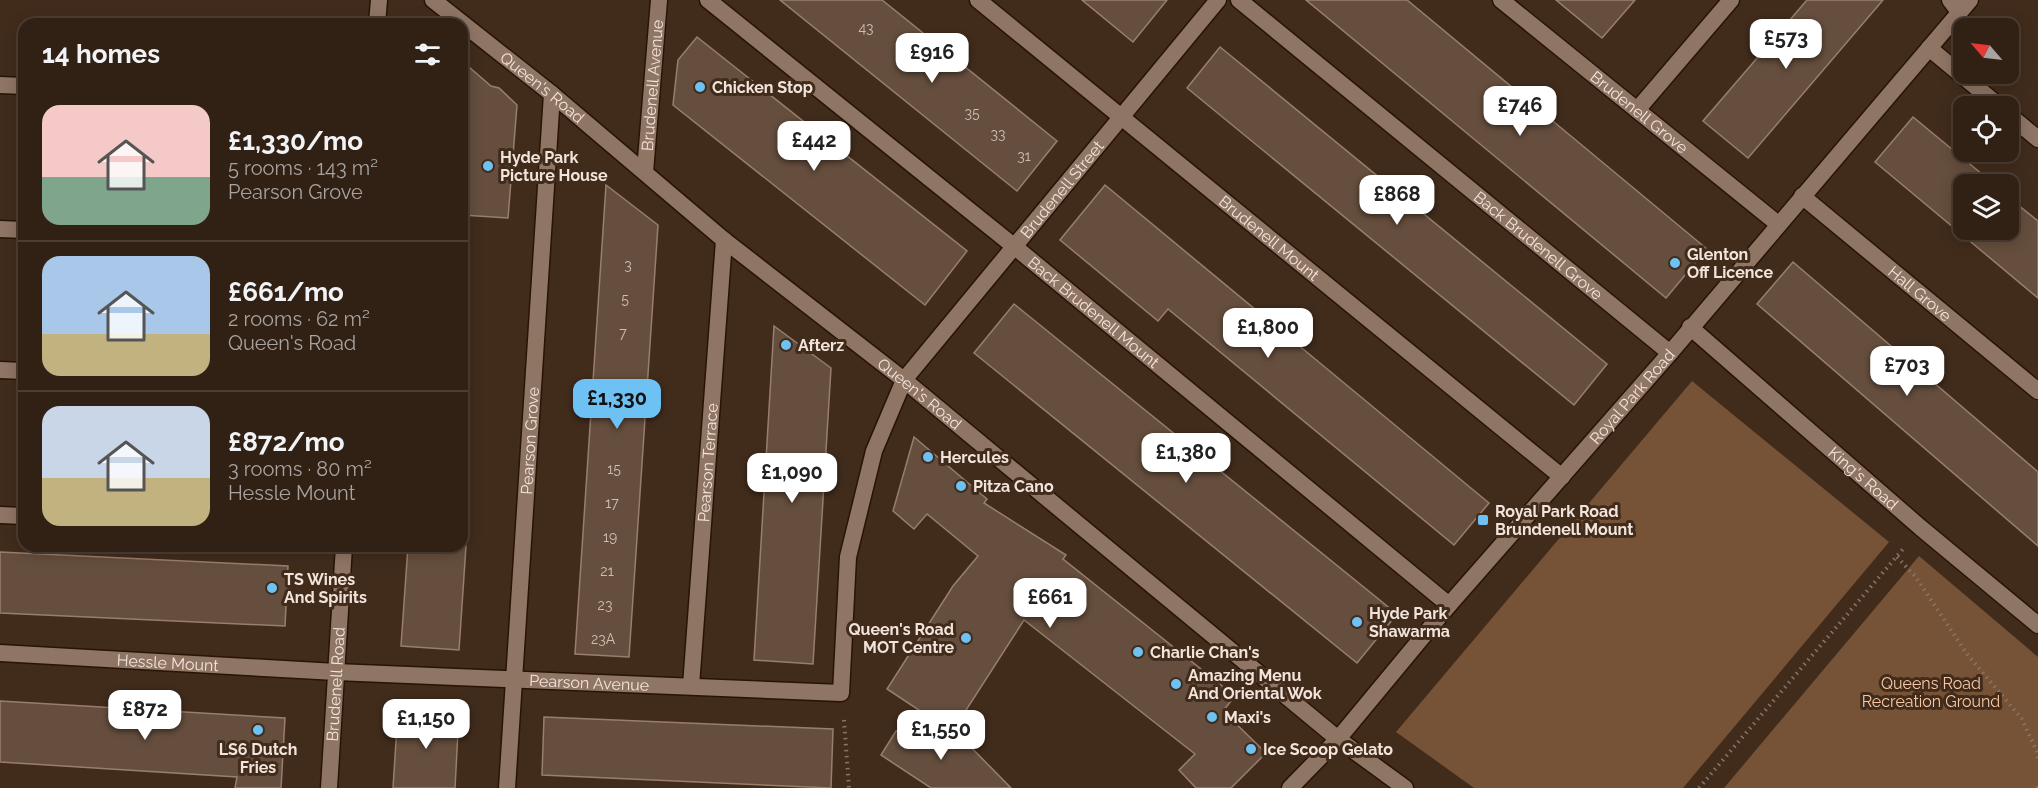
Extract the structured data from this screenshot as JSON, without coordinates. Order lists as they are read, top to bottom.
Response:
{
  "streets": {
    "street": [
      "Brudenell Avenue",
      "Queen's Road",
      "Brudenell Grove",
      "Brudenell Street",
      "Brudenell Mount",
      "Back Brudenell Grove",
      "Hall Grove",
      "Back Brudenell Mount",
      "Royal Park Road",
      "Pearson Grove",
      "Pearson Terrace",
      "King's Road",
      "Hessle Mount",
      "Pearson Avenue",
      "Brudenell Road"
    ]
  },
  "crossings": [
    ["Brudenell Avenue", "Queen's Road"],
    ["Queen's Road", "Brudenell Street"],
    ["Queen's Road", "Royal Park Road"],
    ["Queen's Road", "Pearson Grove"],
    ["Queen's Road", "Pearson Terrace"],
    ["Brudenell Grove", "Royal Park Road"],
    ["Brudenell Street", "Brudenell Mount"],
    ["Brudenell Street", "Back Brudenell Mount"],
    ["Brudenell Street", "Pearson Avenue"],
    ["Brudenell Mount", "Royal Park Road"],
    ["Back Brudenell Grove", "Royal Park Road"],
    ["Hall Grove", "Royal Park Road"],
    ["Back Brudenell Mount", "Royal Park Road"],
    ["Royal Park Road", "King's Road"],
    ["Pearson Grove", "Pearson Avenue"],
    ["Pearson Terrace", "Pearson Avenue"],
    ["Hessle Mount", "Pearson Avenue"],
    ["Hessle Mount", "Brudenell Road"],
    ["Pearson Avenue", "Brudenell Road"]
  ],
  "parks": ["Queens Road Recreation Ground"],
  "places": {
    "other": [
      "Chicken Stop",
      "Hyde Park Picture House",
      "Glenton Off Licence",
      "Afterz",
      "Hercules",
      "Pitza Cano",
      "TS Wines And Spirits",
      "Hyde Park Shawarma",
      "Queen's Road MOT Centre",
      "Charlie Chan's",
      "Amazing Menu And Oriental Wok",
      "Maxi's",
      "LS6 Dutch Fries",
      "Ice Scoop Gelato"
    ],
    "transit": ["Royal Park Road Brundenell Mount"]
  },
  "house_numbers": [
    "43",
    "35",
    "33",
    "31",
    "3",
    "5",
    "7",
    "15",
    "17",
    "19",
    "21",
    "23",
    "23A"
  ],
  "north": "top left",
  "page": {
    "heading": "14 homes",
    "price": [
      "£573",
      "£916",
      "£746",
      "£442",
      "£868",
      "£1,800",
      "£703",
      "£1,330",
      "£1,380",
      "£1,090",
      "£661",
      "£872",
      "£1,150",
      "£1,550"
    ],
    "list": [
      {
        "name": "£1,330/mo",
        "note": "5 rooms · 143 m² · Pearson Grove"
      },
      {
        "name": "£661/mo",
        "note": "2 rooms · 62 m² · Queen's Road"
      },
      {
        "name": "£872/mo",
        "note": "3 rooms · 80 m² · Hessle Mount"
      }
    ]
  }
}
